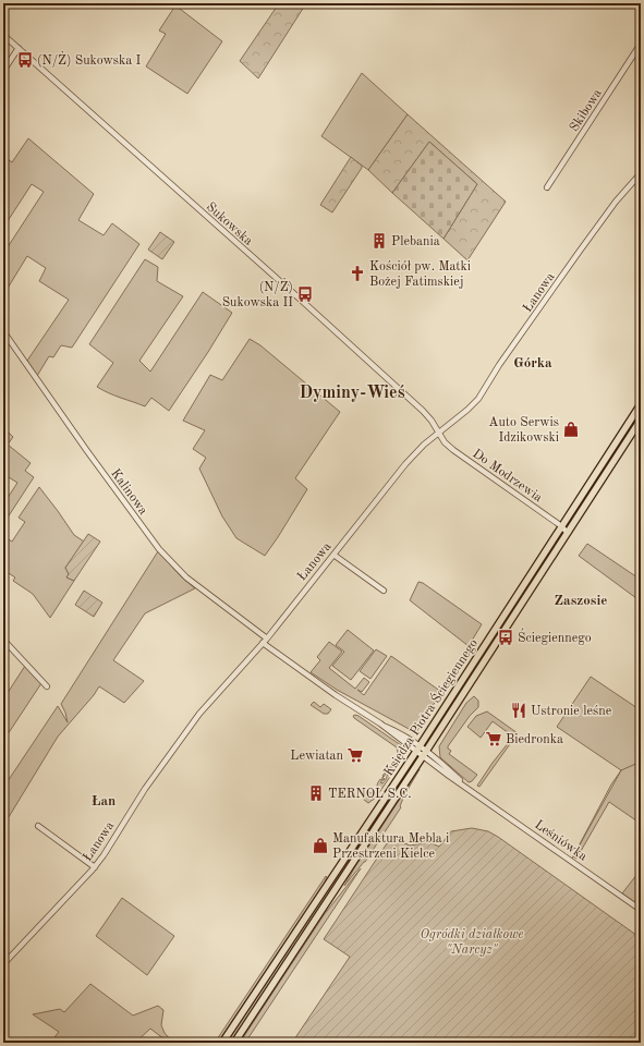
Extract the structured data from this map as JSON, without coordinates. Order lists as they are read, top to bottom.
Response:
{
  "streets": {
    "main road": ["Księdza Piotra Ściegiennego"],
    "street": [
      "Skibowa",
      "Sukowska",
      "Łanowa",
      "Do Modrzewia",
      "Kalinowa",
      "Leśniówka"
    ]
  },
  "crossings": [
    ["Sukowska", "Łanowa"],
    ["Sukowska", "Do Modrzewia"],
    ["Łanowa", "Do Modrzewia"],
    ["Łanowa", "Kalinowa"],
    ["Do Modrzewia", "Księdza Piotra Ściegiennego"],
    ["Kalinowa", "Księdza Piotra Ściegiennego"],
    ["Kalinowa", "Leśniówka"],
    ["Księdza Piotra Ściegiennego", "Leśniówka"]
  ],
  "districts": [
    "Górka",
    "Dyminy-Wieś",
    "Zaszosie",
    "Łan"
  ],
  "parks": ["Ogródki działkowe \"Narcyz\""],
  "places": {
    "bus stop": ["(N/Ż) Sukowska I", "(N/Ż) Sukowska II", "Ściegiennego"],
    "building": ["Plebania", "TERNOL S.C."],
    "church": ["Kościół pw. Matki Bożej Fatimskiej"],
    "shop": ["Auto Serwis Idzikowski", "Manufaktura Mebla i Przestrzeni Kielce"],
    "restaurant": ["Ustronie leśne"],
    "supermarket": ["Biedronka", "Lewiatan"]
  }
}
